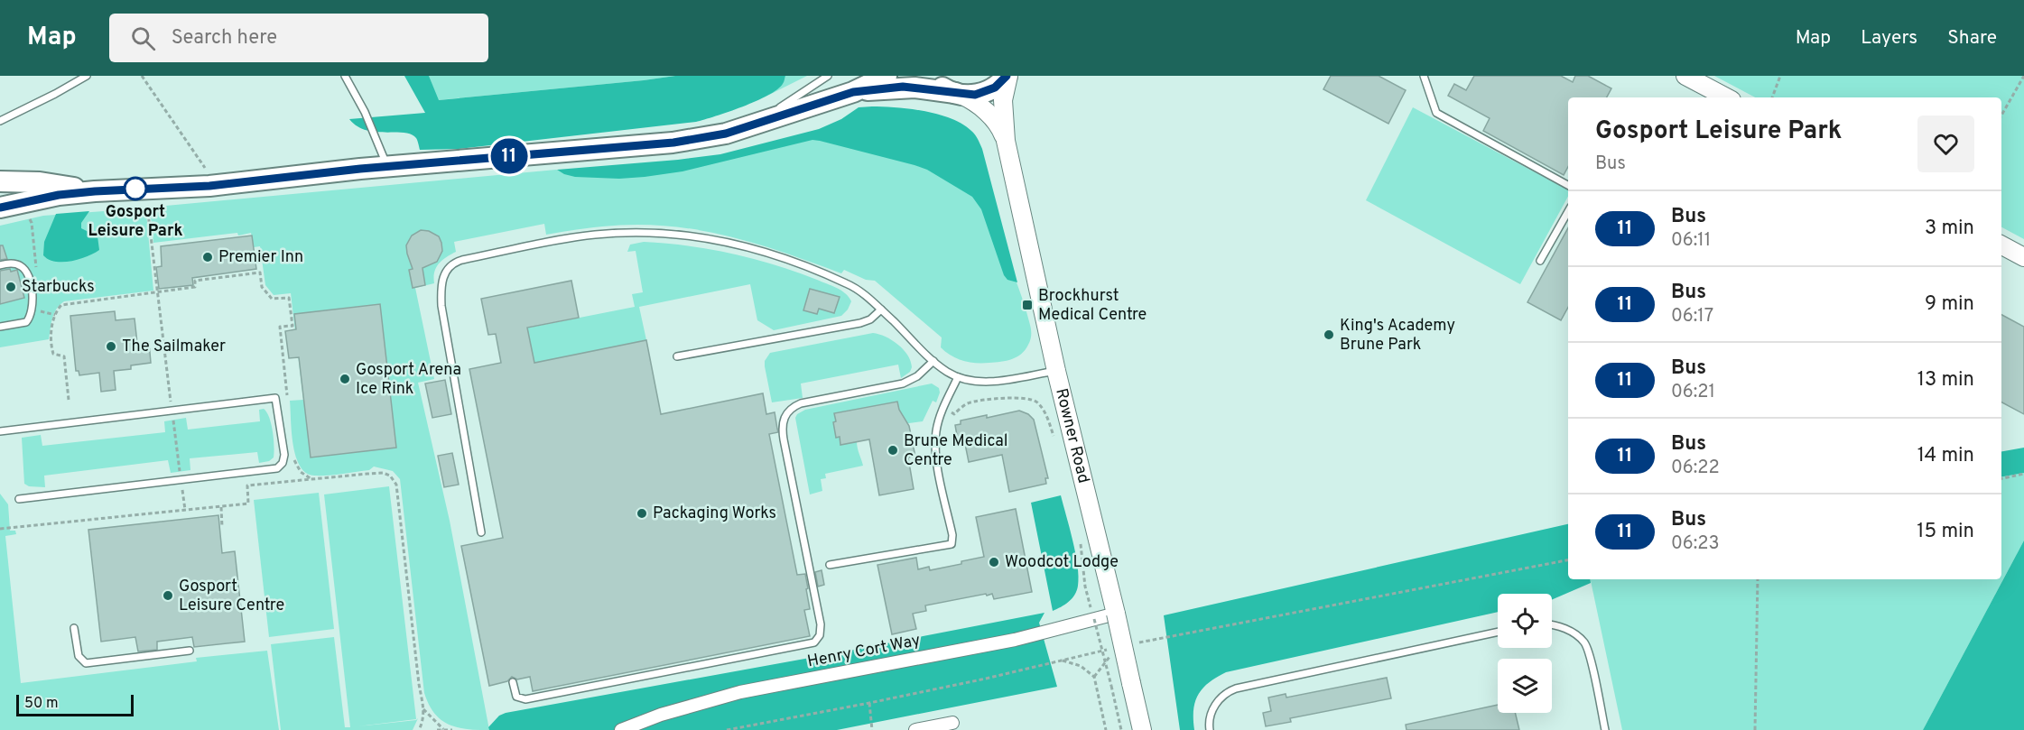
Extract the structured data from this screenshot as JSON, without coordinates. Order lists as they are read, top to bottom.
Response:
{
  "streets": {
    "main road": ["Rowner Road"],
    "street": ["Henry Cort Way"]
  },
  "crossings": [
    ["Rowner Road", "Henry Cort Way"]
  ],
  "places": {
    "other": [
      "Gosport Leisure Park",
      "Premier Inn",
      "Starbucks",
      "King's Academy Brune Park",
      "The Sailmaker",
      "Gosport Arena Ice Rink",
      "Brune Medical Centre",
      "Packaging Works",
      "Woodcot Lodge",
      "Gosport Leisure Centre"
    ],
    "transit": ["Brockhurst Medical Centre"]
  },
  "lines": ["bus line 11"],
  "scale_bar": "50 m",
  "page": {
    "header": "Map",
    "search": "Search here",
    "nav": ["Map", "Layers", "Share"],
    "on_map": "11",
    "heading": ["Gosport Leisure Park", "Bus"],
    "list": [
      {
        "mark": "11",
        "name": "Bus",
        "note": "06:11",
        "value": "3 min"
      },
      {
        "mark": "11",
        "name": "Bus",
        "note": "06:17",
        "value": "9 min"
      },
      {
        "mark": "11",
        "name": "Bus",
        "note": "06:21",
        "value": "13 min"
      },
      {
        "mark": "11",
        "name": "Bus",
        "note": "06:22",
        "value": "14 min"
      },
      {
        "mark": "11",
        "name": "Bus",
        "note": "06:23",
        "value": "15 min"
      }
    ],
    "scale": "50 m"
  }
}
